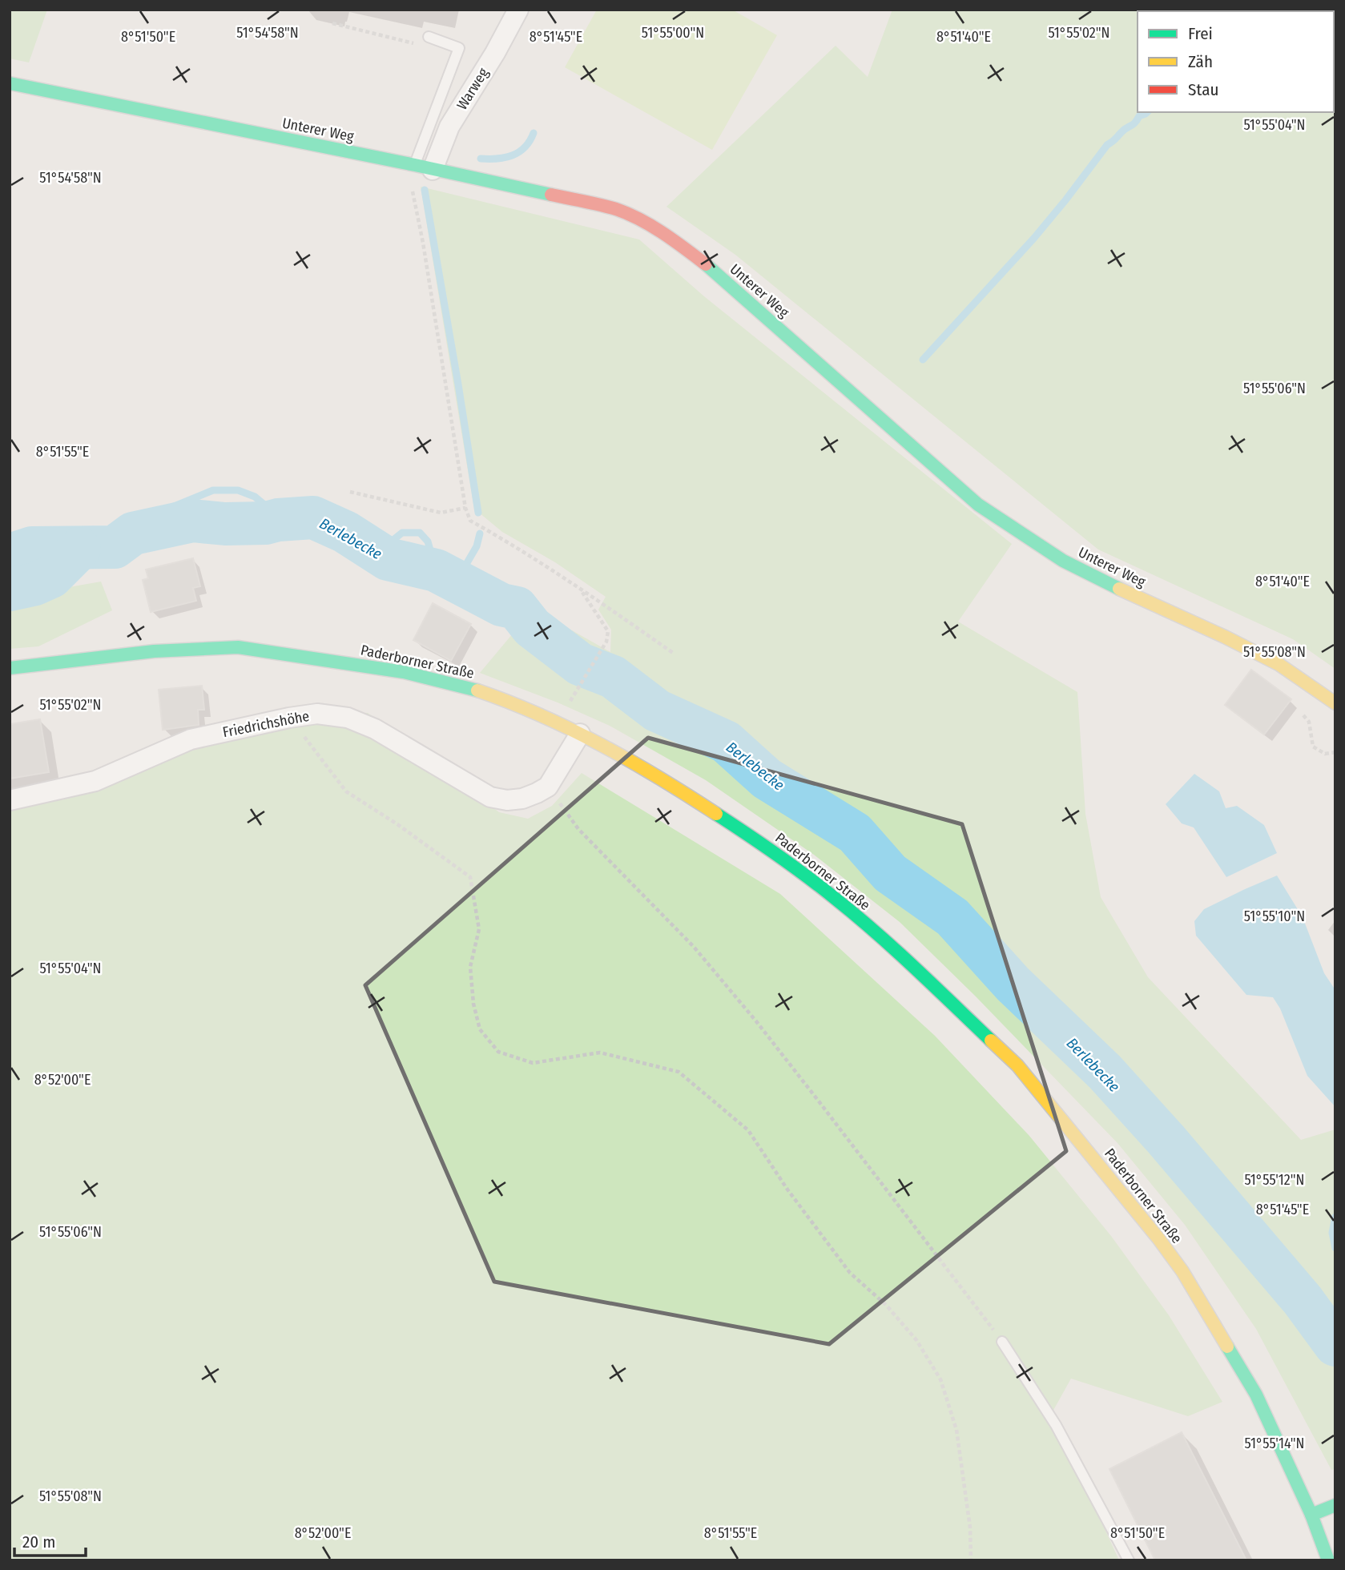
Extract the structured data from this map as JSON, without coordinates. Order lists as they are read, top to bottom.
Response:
{
  "streets": {
    "main road": ["Unterer Weg", "Paderborner Straße"],
    "street": ["Warweg", "Friedrichshöhe"]
  },
  "crossings": [
    ["Warweg", "Unterer Weg"]
  ],
  "water": ["Berlebecke"],
  "legend": ["Frei", "Zäh", "Stau"],
  "scale_bar": "20 m",
  "coordinates": [
    "51°54'58\"N",
    "51°55'00\"N",
    "51°55'02\"N",
    "8°51'50\"E",
    "8°51'45\"E",
    "8°51'40\"E",
    "51°55'04\"N",
    "51°55'06\"N",
    "8°51'55\"E",
    "51°55'08\"N",
    "51°55'10\"N",
    "8°52'00\"E",
    "51°55'12\"N",
    "51°55'14\"N"
  ]
}
